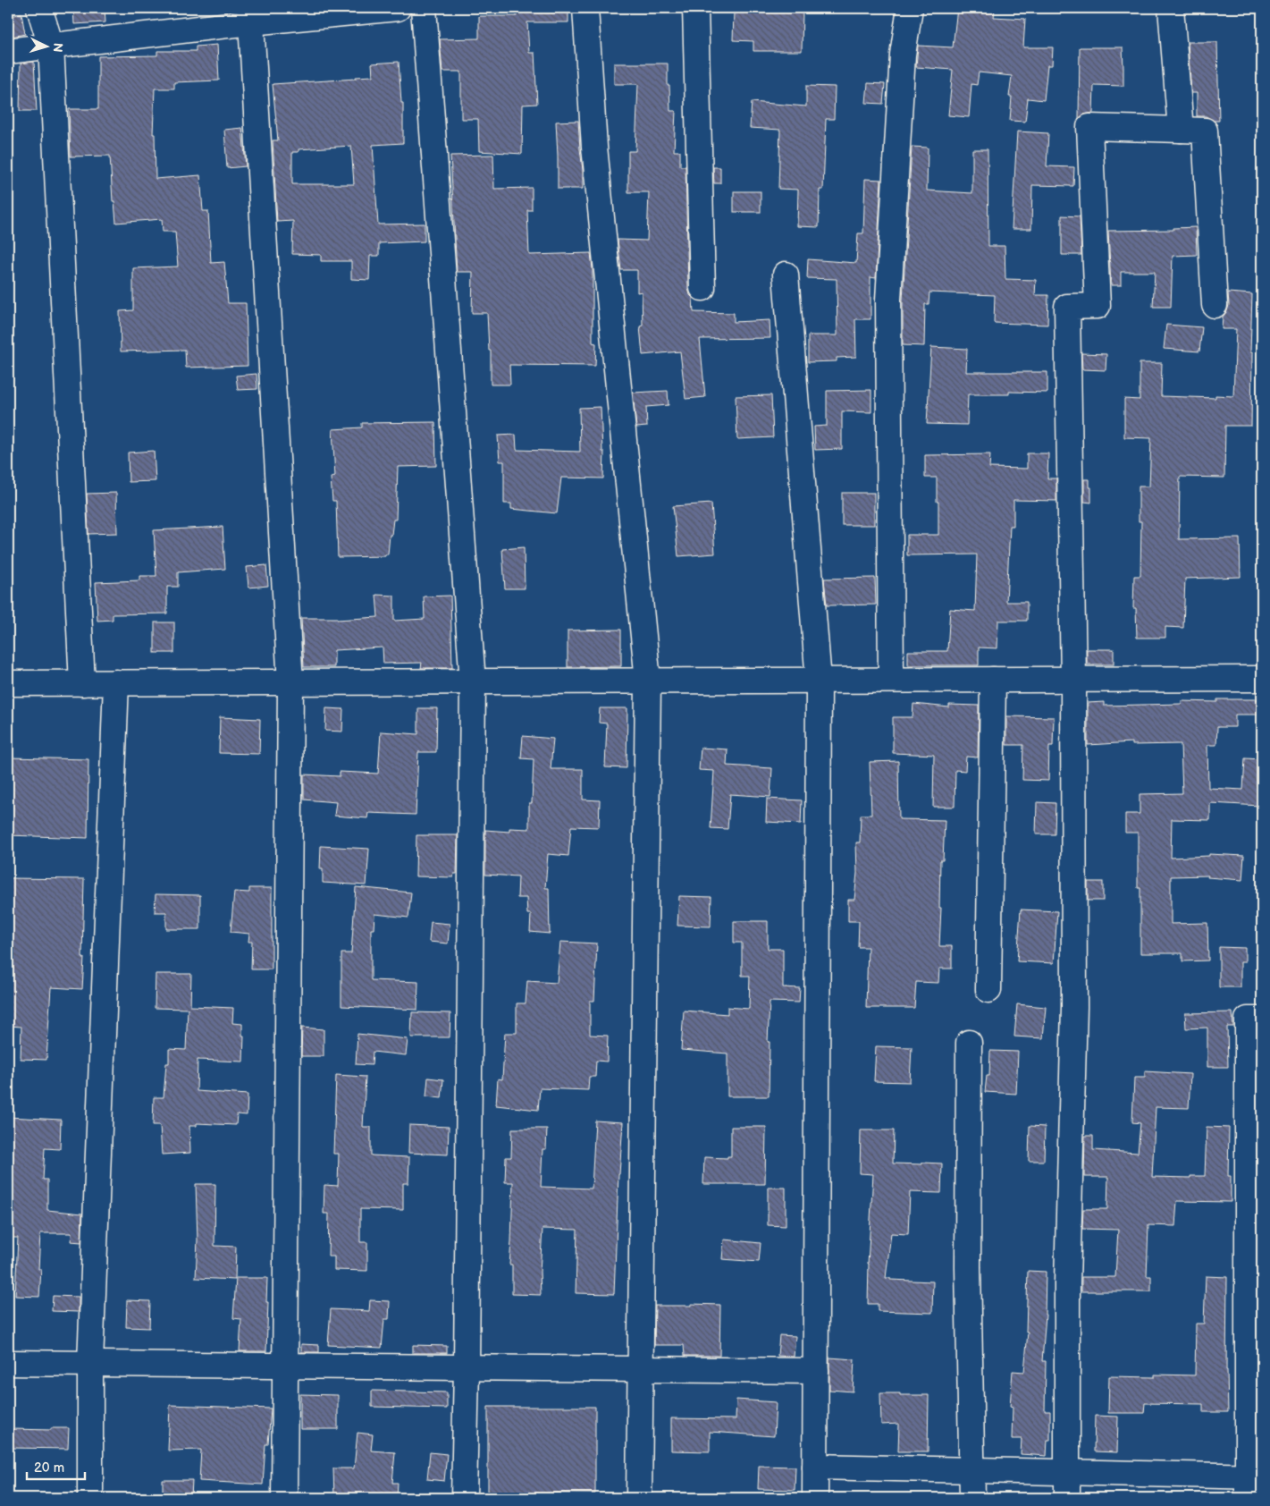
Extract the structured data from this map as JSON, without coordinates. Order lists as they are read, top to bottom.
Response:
{
  "scale_bar": "20 m",
  "north": "right"
}
